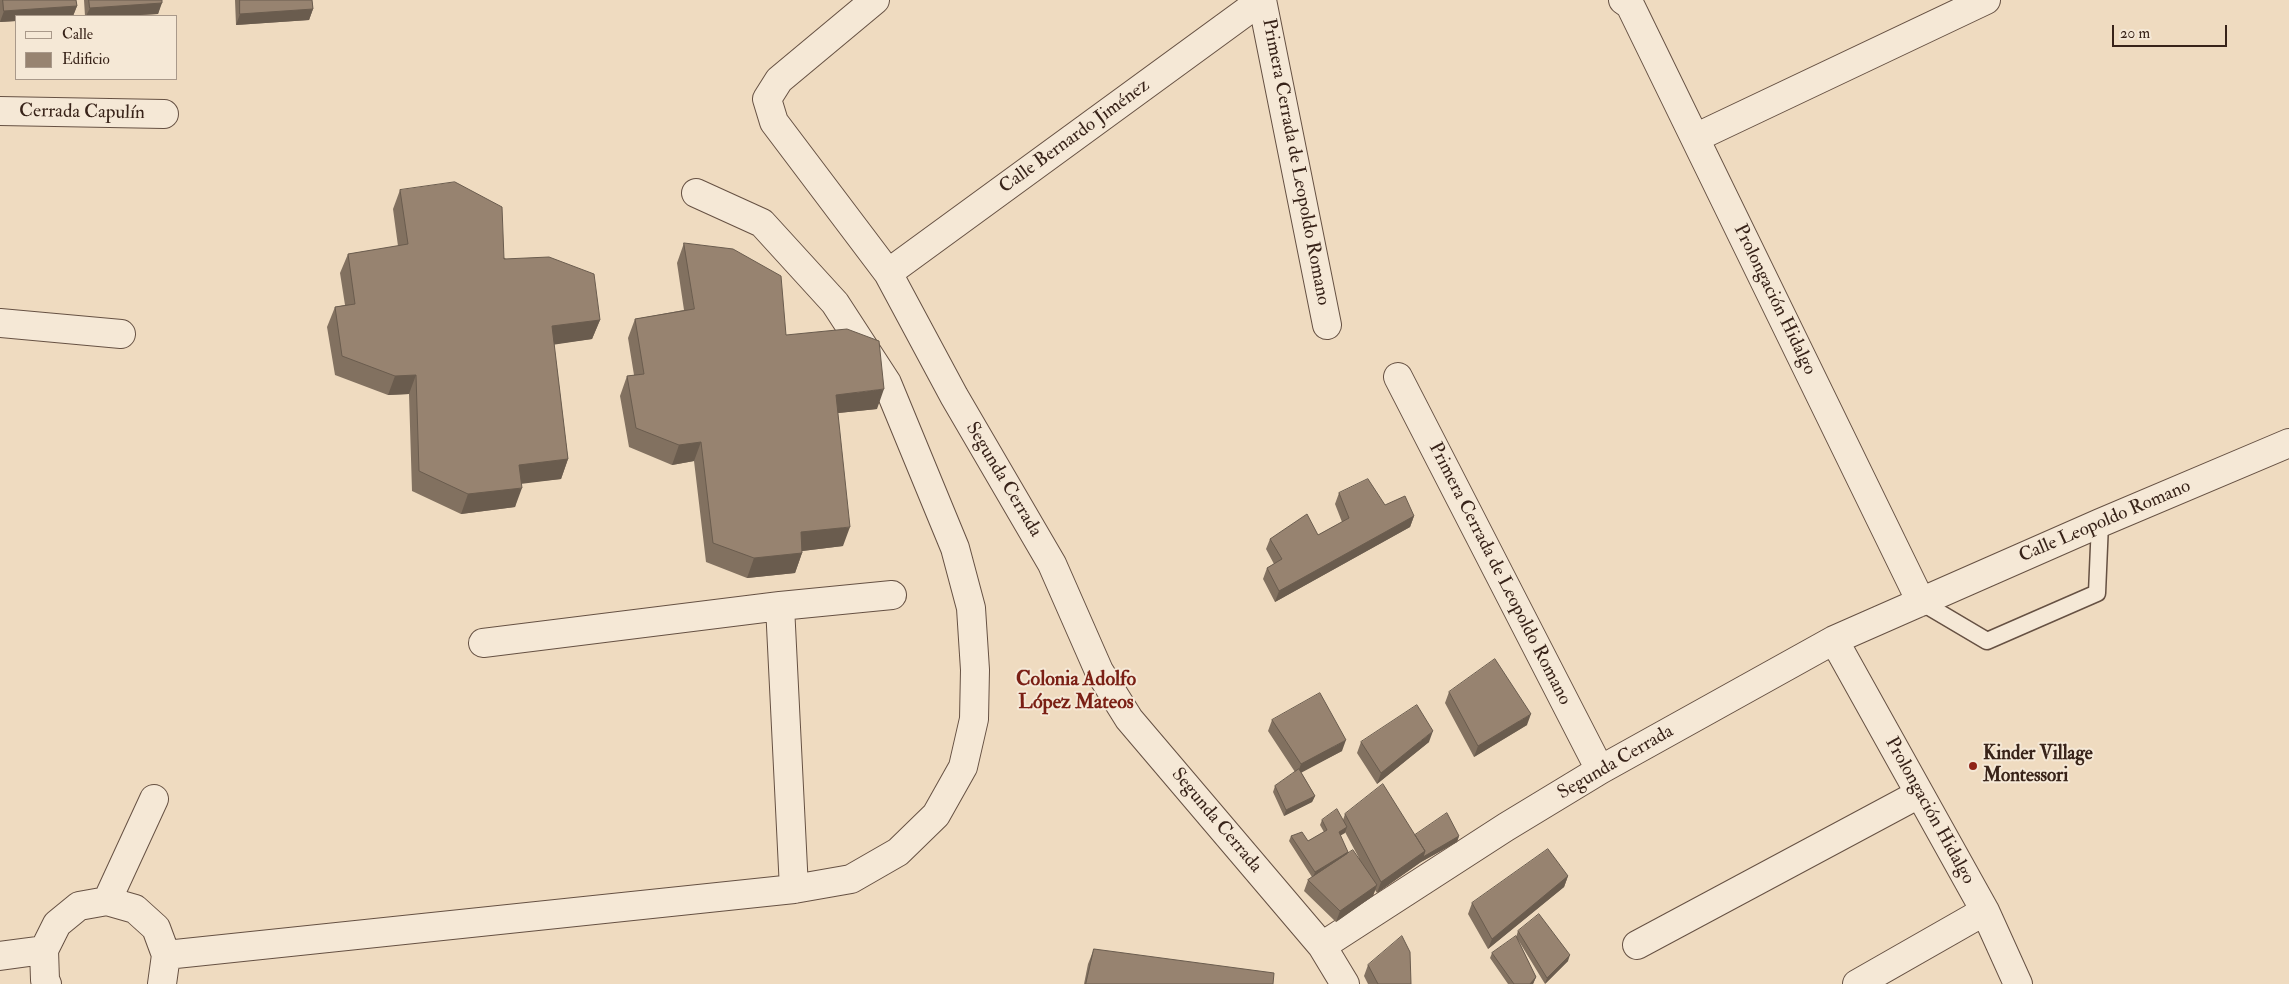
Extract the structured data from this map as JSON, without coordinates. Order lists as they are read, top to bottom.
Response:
{
  "streets": {
    "street": [
      "Cerrada Capulín",
      "Calle Bernardo Jiménez",
      "Primera Cerrada de Leopoldo Romano",
      "Prolongación Hidalgo",
      "Segunda Cerrada",
      "Calle Leopoldo Romano"
    ]
  },
  "crossings": [
    ["Calle Bernardo Jiménez", "Primera Cerrada de Leopoldo Romano"],
    ["Calle Bernardo Jiménez", "Segunda Cerrada"],
    ["Primera Cerrada de Leopoldo Romano", "Segunda Cerrada"],
    ["Prolongación Hidalgo", "Segunda Cerrada"],
    ["Prolongación Hidalgo", "Calle Leopoldo Romano"],
    ["Segunda Cerrada", "Calle Leopoldo Romano"]
  ],
  "districts": ["Colonia Adolfo López Mateos"],
  "places": ["Kinder Village Montessori"],
  "legend": ["Calle", "Edificio"],
  "scale_bar": "20 m"
}
